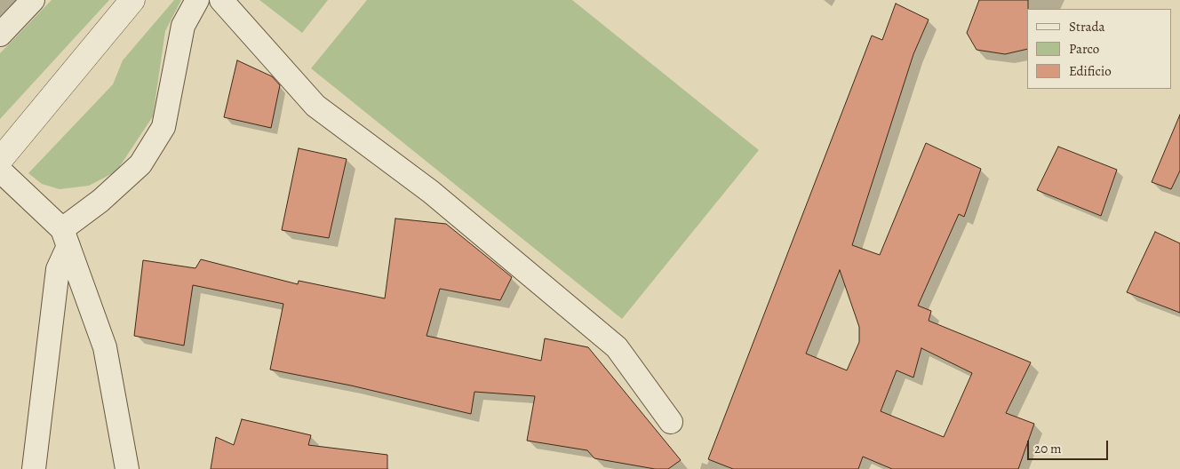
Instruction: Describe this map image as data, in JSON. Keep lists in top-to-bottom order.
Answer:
{
  "legend": ["Strada", "Parco", "Edificio"],
  "scale_bar": "20 m"
}
